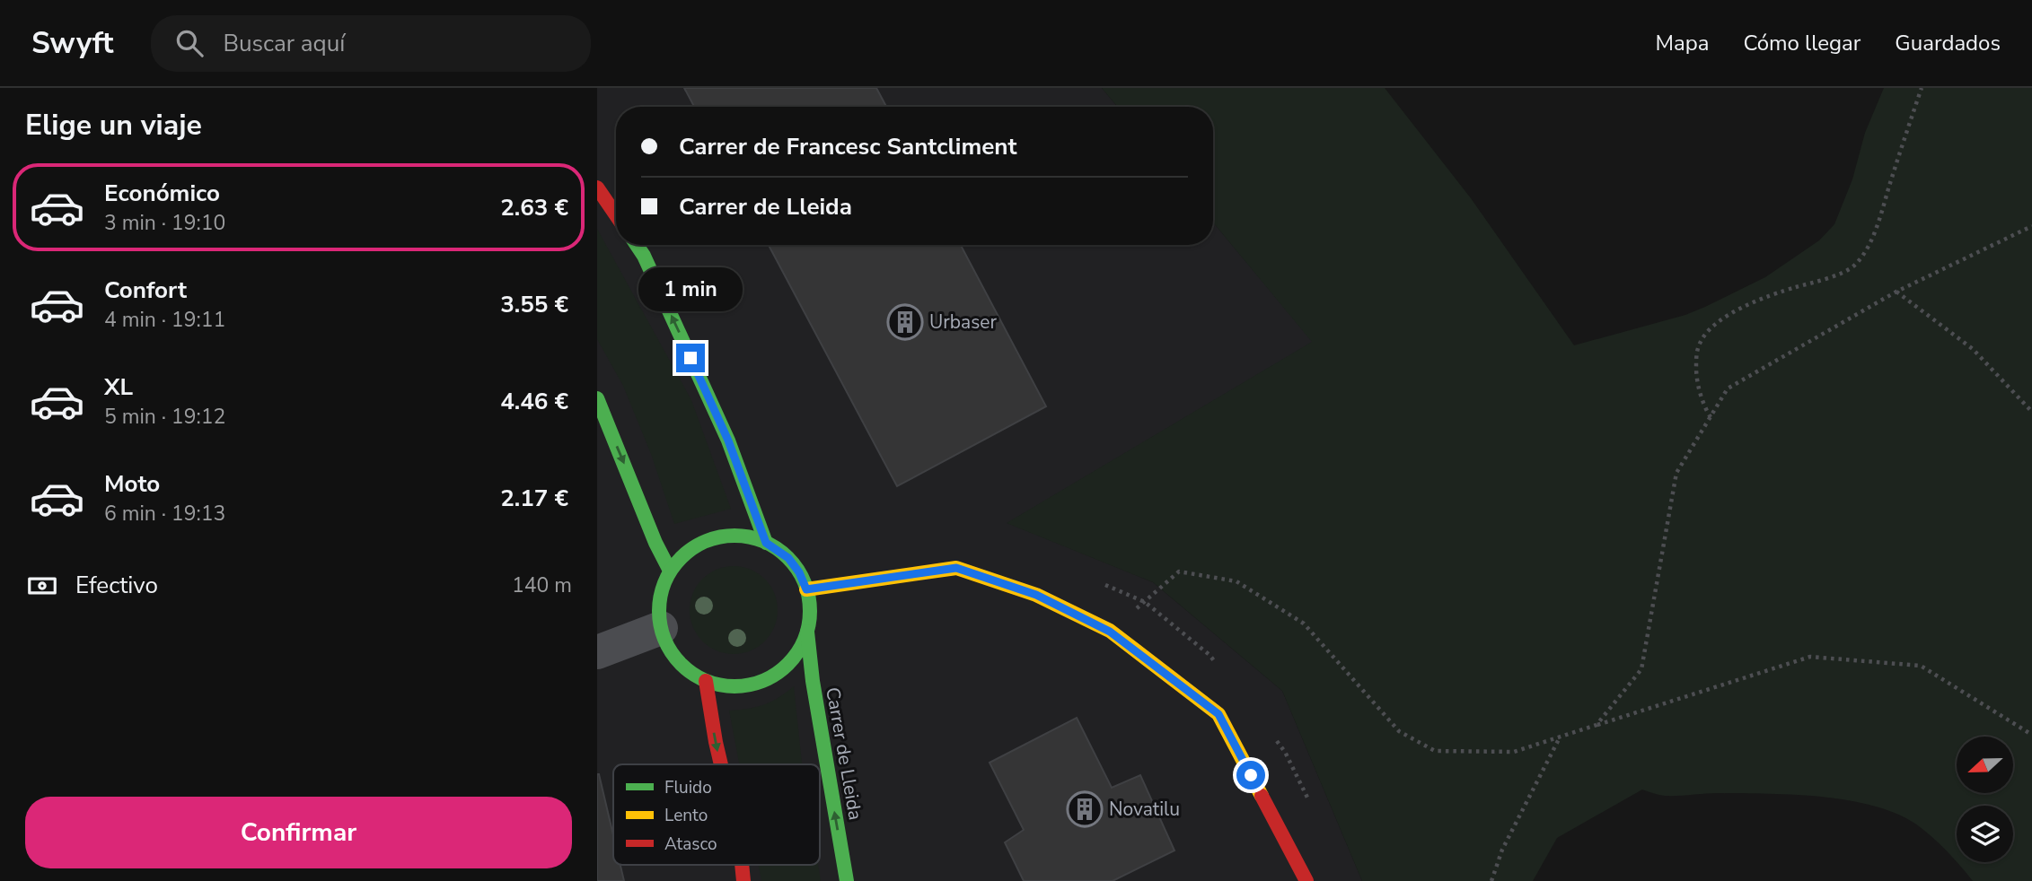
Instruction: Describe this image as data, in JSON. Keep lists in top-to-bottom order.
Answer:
{
  "streets": {
    "street": ["Carrer de Lleida"]
  },
  "places": {
    "building": ["Urbaser", "Novatilu"]
  },
  "legend": ["Fluido", "Lento", "Atasco"],
  "north": "left",
  "page": {
    "header": "Swyft",
    "search": "Buscar aquí",
    "nav": ["Mapa", "Cómo llegar", "Guardados"],
    "heading": "Elige un viaje",
    "banner": ["Carrer de Francesc Santcliment", "Carrer de Lleida"],
    "list": [
      {
        "name": "Económico",
        "note": "3 min · 19:10",
        "value": "2.63 €"
      },
      {
        "name": "Confort",
        "note": "4 min · 19:11",
        "value": "3.55 €"
      },
      {
        "name": "XL",
        "note": "5 min · 19:12",
        "value": "4.46 €"
      },
      {
        "name": "Moto",
        "note": "6 min · 19:13",
        "value": "2.17 €"
      }
    ],
    "bubble": "1 min",
    "pay": ["Efectivo", "140 m"],
    "buttons": "Confirmar"
  }
}
